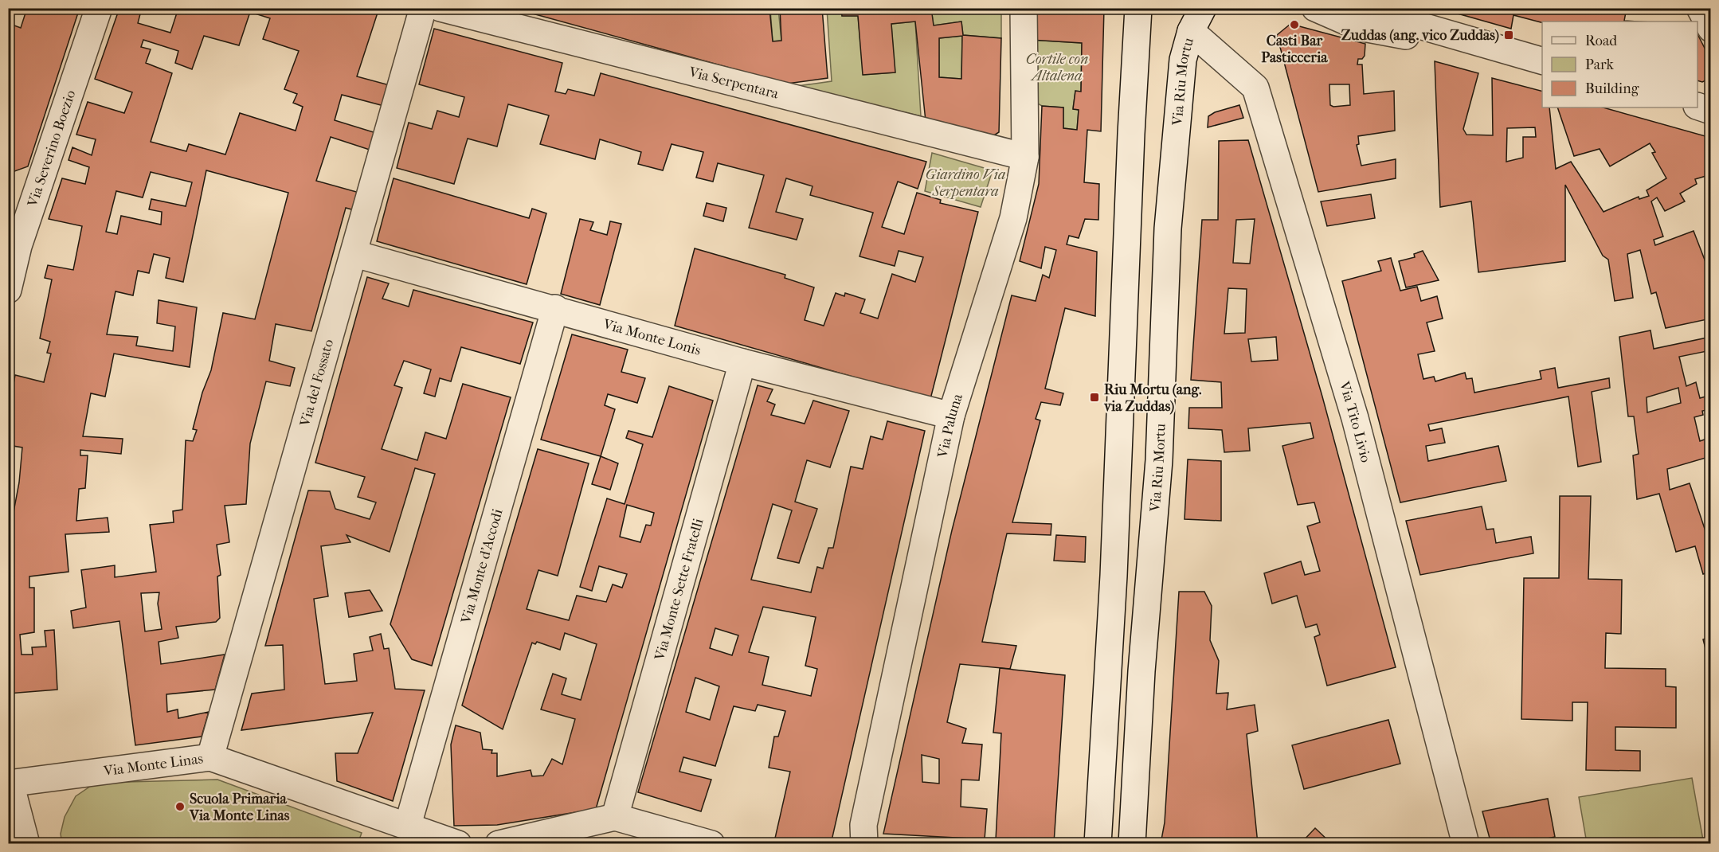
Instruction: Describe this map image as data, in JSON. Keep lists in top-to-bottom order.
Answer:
{
  "streets": {
    "street": [
      "Via Riu Mortu",
      "Via Serpentara",
      "Via Severino Boezio",
      "Via Monte Lonis",
      "Via del Fossato",
      "Via Tito Livio",
      "Via Paluna",
      "Via Monte d'Accodi",
      "Via Monte Sette Fratelli",
      "Via Monte Linas"
    ]
  },
  "crossings": [
    ["Via Riu Mortu", "Via Tito Livio"],
    ["Via Serpentara", "Via Paluna"],
    ["Via Monte Lonis", "Via del Fossato"],
    ["Via Monte Lonis", "Via Paluna"],
    ["Via Monte Lonis", "Via Monte d'Accodi"],
    ["Via Monte Lonis", "Via Monte Sette Fratelli"],
    ["Via del Fossato", "Via Monte Linas"],
    ["Via Monte d'Accodi", "Via Monte Linas"]
  ],
  "parks": ["Cortile con Altalena", "Giardino Via Serpentara"],
  "places": {
    "other": ["Casti Bar Pasticceria", "Scuola Primaria Via Monte Linas"],
    "transit": ["Zuddas (ang. vico Zuddas)", "Riu Mortu (ang. via Zuddas)"]
  },
  "legend": ["Road", "Park", "Building"]
}
